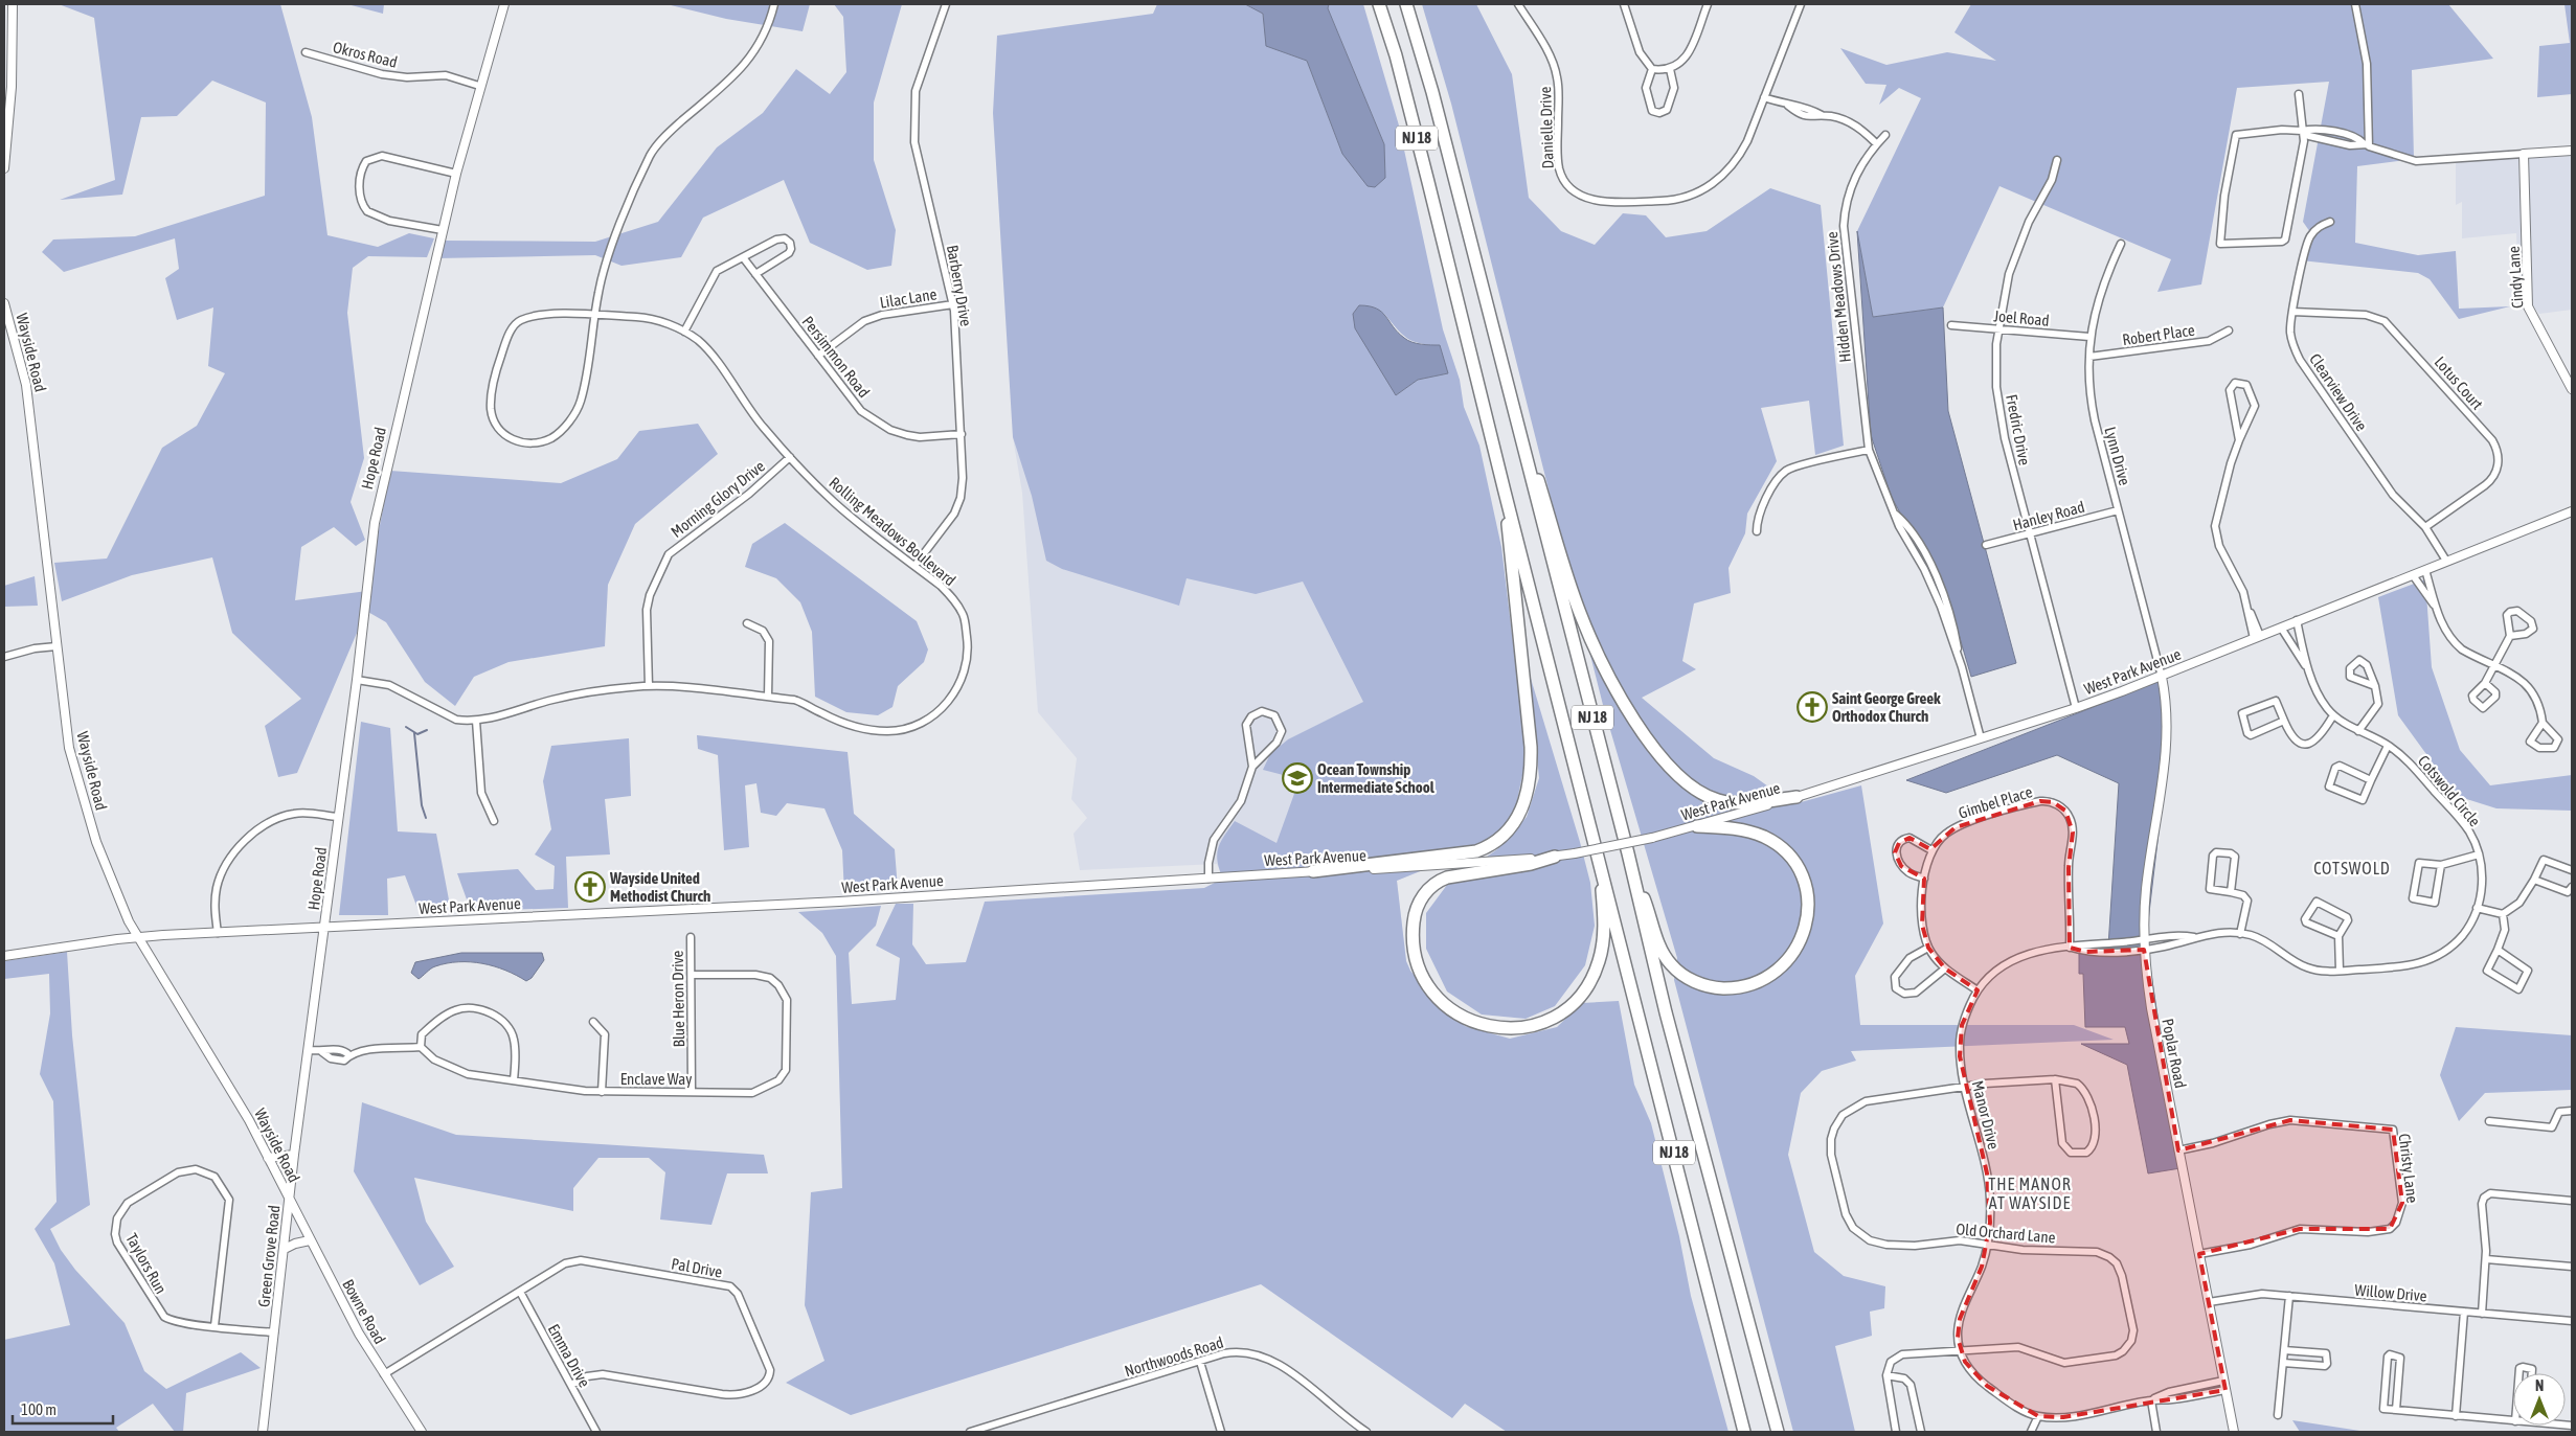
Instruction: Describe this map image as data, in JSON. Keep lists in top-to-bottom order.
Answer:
{
  "streets": {
    "highway": ["NJ 18"],
    "street": [
      "Okros Road",
      "Danielle Drive",
      "Cindy Lane",
      "Barberry Drive",
      "Hidden Meadows Drive",
      "Lilac Lane",
      "Joel Road",
      "Robert Place",
      "Wayside Road",
      "Persimmon Road",
      "Lotus Court",
      "Clearview Drive",
      "Fredric Drive",
      "Lynn Drive",
      "Hope Road",
      "Morning Glory Drive",
      "Hanley Road",
      "Rolling Meadows Boulevard",
      "West Park Avenue",
      "Cotswold Circle",
      "Gimbel Place",
      "Blue Heron Drive",
      "Poplar Road",
      "Enclave Way",
      "Manor Drive",
      "Christy Lane",
      "Old Orchard Lane",
      "Green Grove Road",
      "Taylors Run",
      "Pal Drive",
      "Willow Drive",
      "Bowne Road",
      "Emma Drive",
      "Northwoods Road"
    ]
  },
  "crossings": [
    ["Okros Road", "Hope Road"],
    ["Barberry Drive", "Lilac Lane"],
    ["Barberry Drive", "Persimmon Road"],
    ["Barberry Drive", "Rolling Meadows Boulevard"],
    ["Hidden Meadows Drive", "West Park Avenue"],
    ["Lilac Lane", "Persimmon Road"],
    ["Joel Road", "Fredric Drive"],
    ["Joel Road", "Lynn Drive"],
    ["Robert Place", "Lynn Drive"],
    ["Wayside Road", "West Park Avenue"],
    ["Wayside Road", "Green Grove Road"],
    ["Wayside Road", "Bowne Road"],
    ["Lotus Court", "Clearview Drive"],
    ["Clearview Drive", "West Park Avenue"],
    ["Fredric Drive", "Hanley Road"],
    ["Fredric Drive", "West Park Avenue"],
    ["Lynn Drive", "Hanley Road"],
    ["Lynn Drive", "West Park Avenue"],
    ["Lynn Drive", "Poplar Road"],
    ["Hope Road", "Rolling Meadows Boulevard"],
    ["Hope Road", "West Park Avenue"],
    ["Hope Road", "Green Grove Road"],
    ["Morning Glory Drive", "Rolling Meadows Boulevard"],
    ["West Park Avenue", "Cotswold Circle"],
    ["West Park Avenue", "Poplar Road"],
    ["West Park Avenue", "Green Grove Road"],
    ["Cotswold Circle", "Poplar Road"],
    ["Cotswold Circle", "Manor Drive"],
    ["Gimbel Place", "Manor Drive"],
    ["Blue Heron Drive", "Enclave Way"],
    ["Poplar Road", "Manor Drive"],
    ["Poplar Road", "Christy Lane"],
    ["Poplar Road", "Willow Drive"],
    ["Manor Drive", "Old Orchard Lane"],
    ["Green Grove Road", "Taylors Run"],
    ["Green Grove Road", "Bowne Road"],
    ["Pal Drive", "Bowne Road"],
    ["Pal Drive", "Emma Drive"]
  ],
  "districts": ["COTSWOLD", "THE MANOR AT WAYSIDE"],
  "places": {
    "church": ["Saint George Greek Orthodox Church", "Wayside United Methodist Church"],
    "school or university": ["Ocean Township Intermediate School"]
  },
  "scale_bar": "100 m",
  "north": "top"
}
